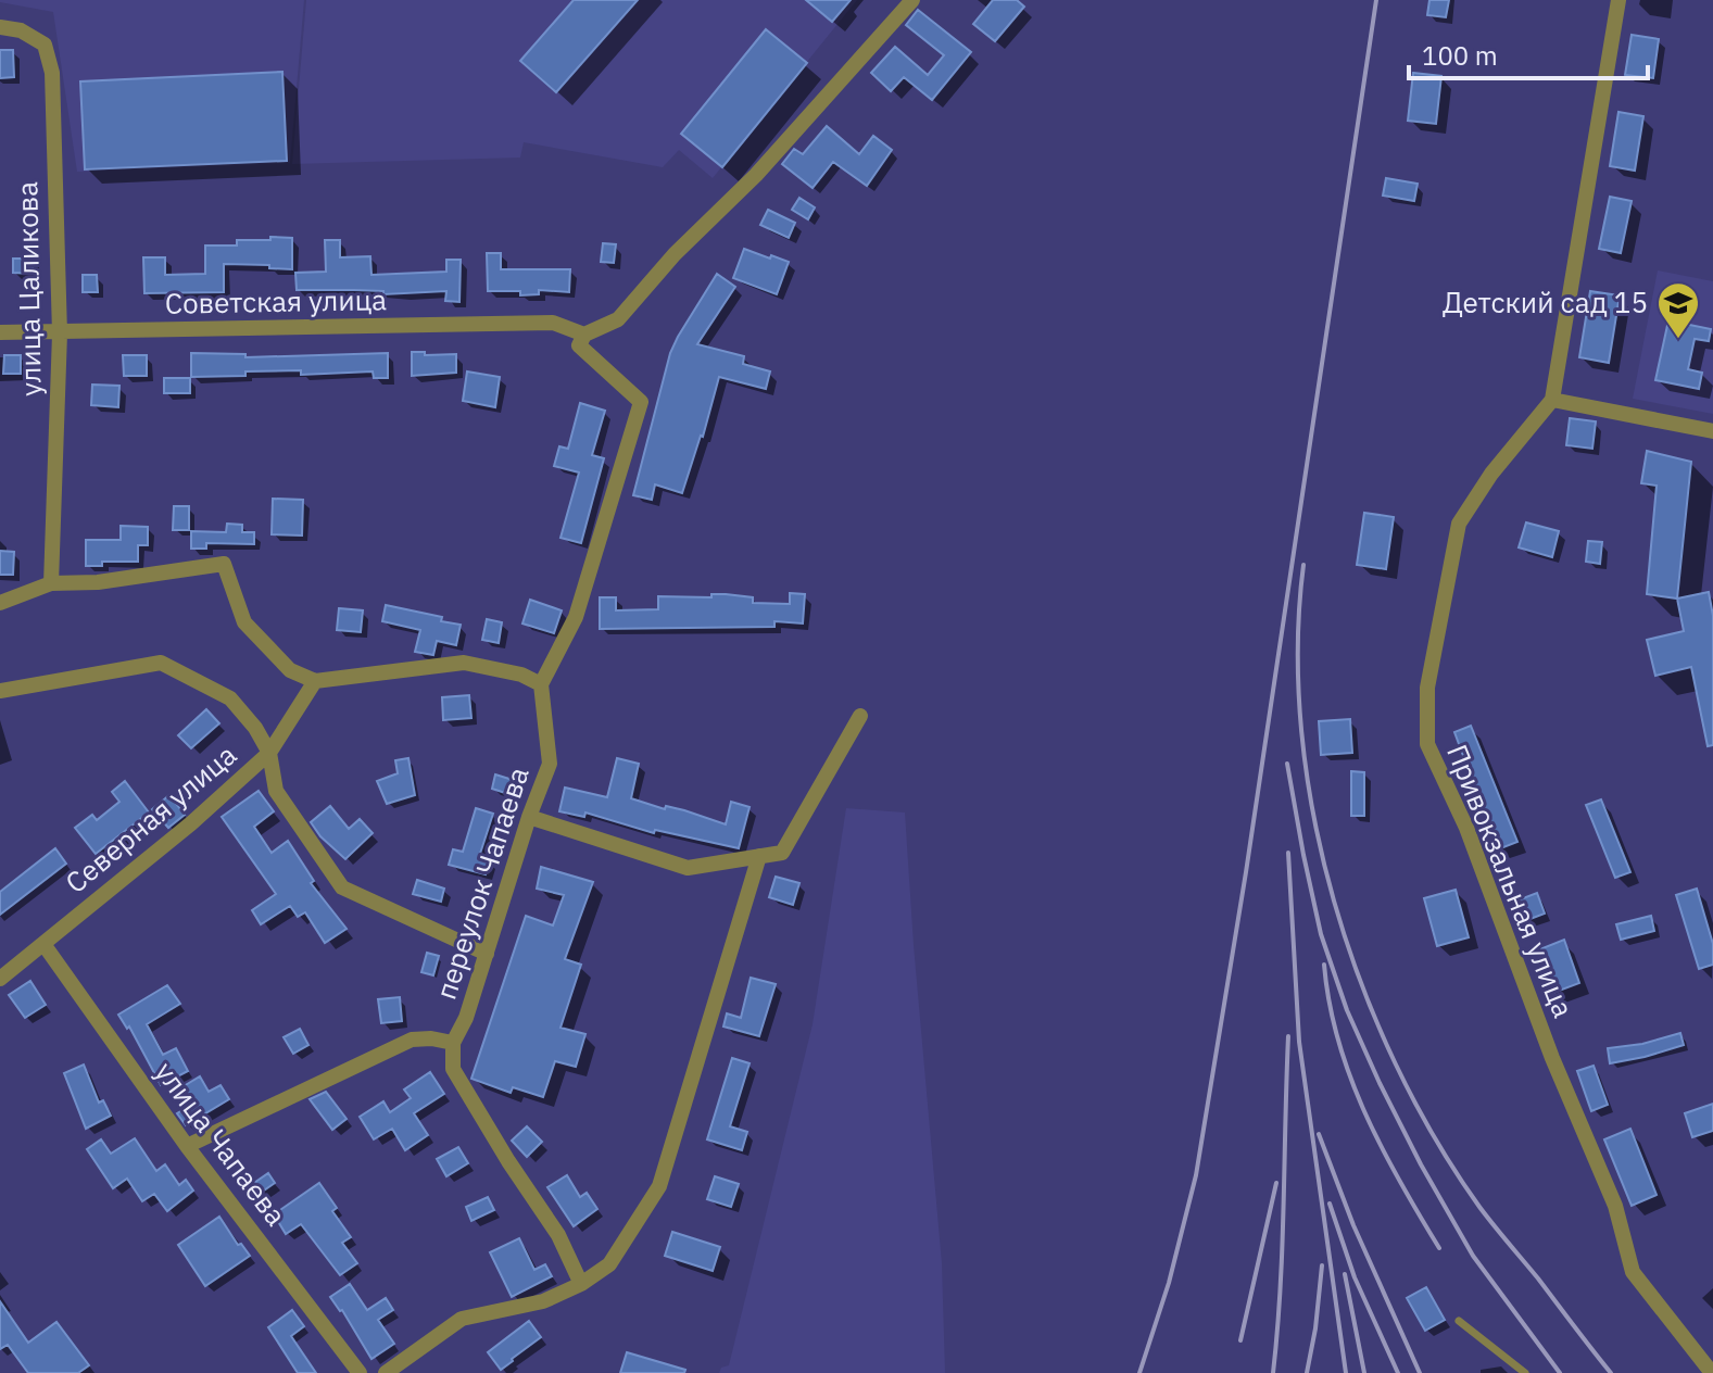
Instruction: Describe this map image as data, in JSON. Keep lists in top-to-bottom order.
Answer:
{
  "streets": {
    "street": [
      "улица Цаликова",
      "Советская улица",
      "Северная улица",
      "Привокзальная улица",
      "переулок Чапаева",
      "улица Чапаева"
    ]
  },
  "crossings": [
    ["улица Цаликова", "Советская улица"],
    ["Северная улица", "улица Чапаева"]
  ],
  "places": {
    "school or university": ["Детский сад 15"]
  },
  "scale_bar": "100 m"
}
